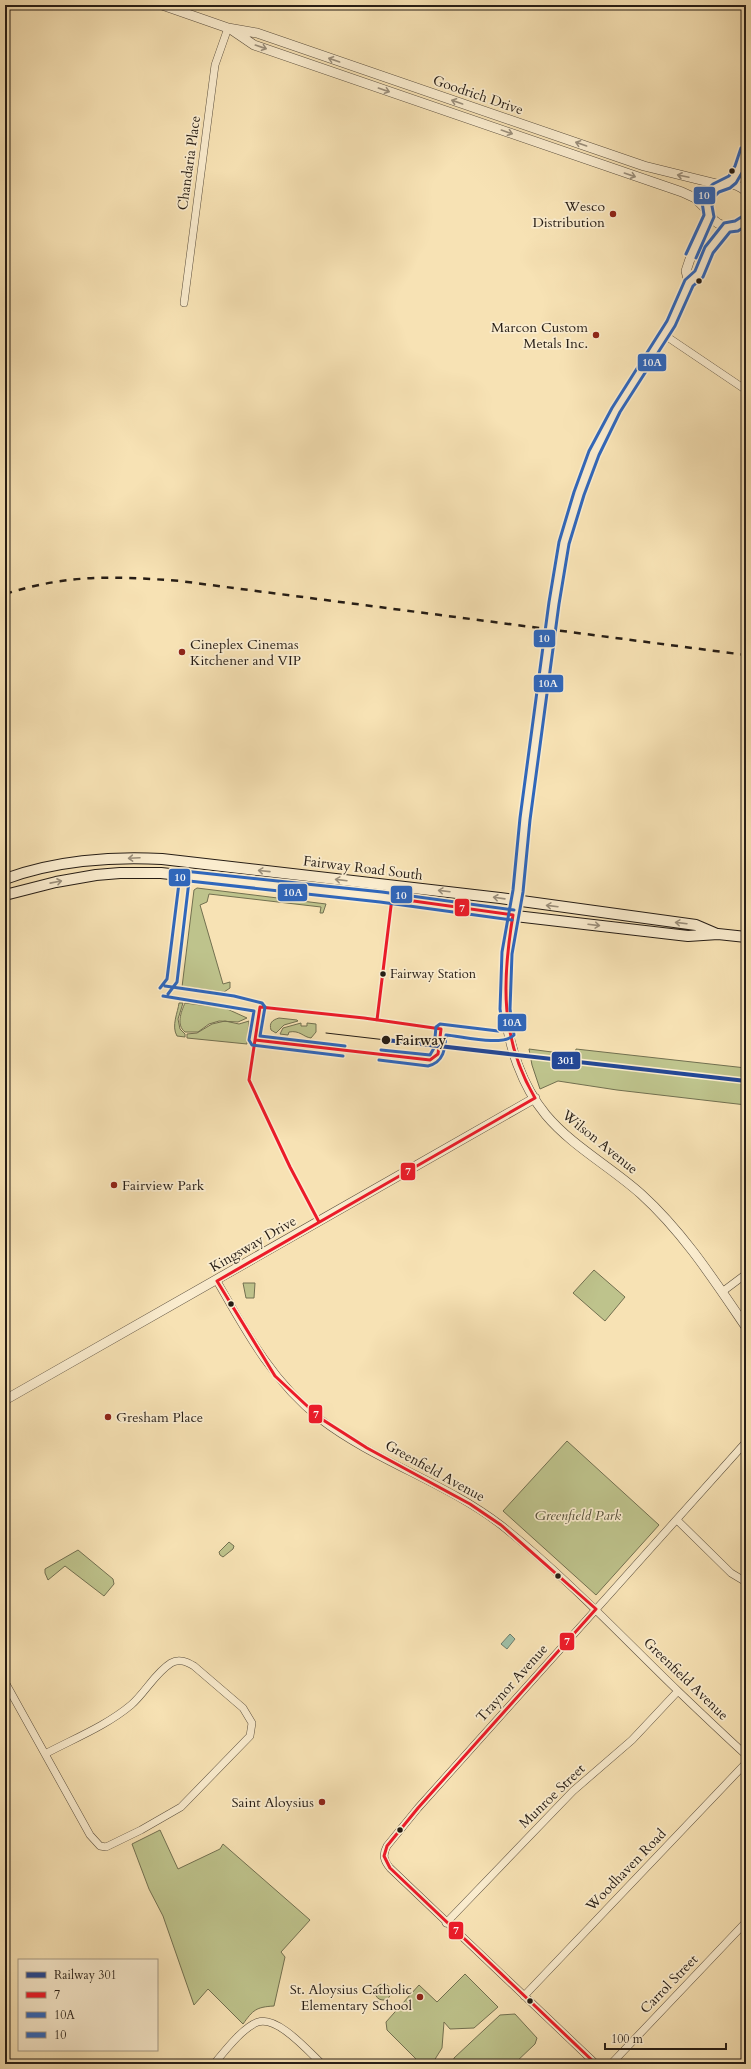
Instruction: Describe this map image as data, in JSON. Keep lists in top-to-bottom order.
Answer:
{
  "streets": {
    "main road": ["Fairway Road South"],
    "street": [
      "Goodrich Drive",
      "Chandaria Place",
      "Wilson Avenue",
      "Kingsway Drive",
      "Greenfield Avenue",
      "Traynor Avenue",
      "Munroe Street",
      "Woodhaven Road",
      "Carrol Street"
    ]
  },
  "crossings": [
    ["Goodrich Drive", "Chandaria Place"],
    ["Fairway Road South", "Wilson Avenue"],
    ["Wilson Avenue", "Kingsway Drive"],
    ["Kingsway Drive", "Greenfield Avenue"],
    ["Greenfield Avenue", "Traynor Avenue"],
    ["Greenfield Avenue", "Munroe Street"],
    ["Traynor Avenue", "Munroe Street"]
  ],
  "parks": ["Greenfield Park"],
  "places": [
    "Wesco Distribution",
    "Marcon Custom Metals Inc.",
    "Cineplex Cinemas Kitchener and VIP",
    "Fairway Station",
    "Fairway",
    "Fairview Park",
    "Gresham Place",
    "Saint Aloysius",
    "St. Aloysius Catholic Elementary School"
  ],
  "lines": [
    "transit line 10",
    "transit line 10A",
    "transit line 7",
    "rail line 301"
  ],
  "legend": [
    "Railway 301",
    "7",
    "10A",
    "10"
  ],
  "scale_bar": "100 m"
}
